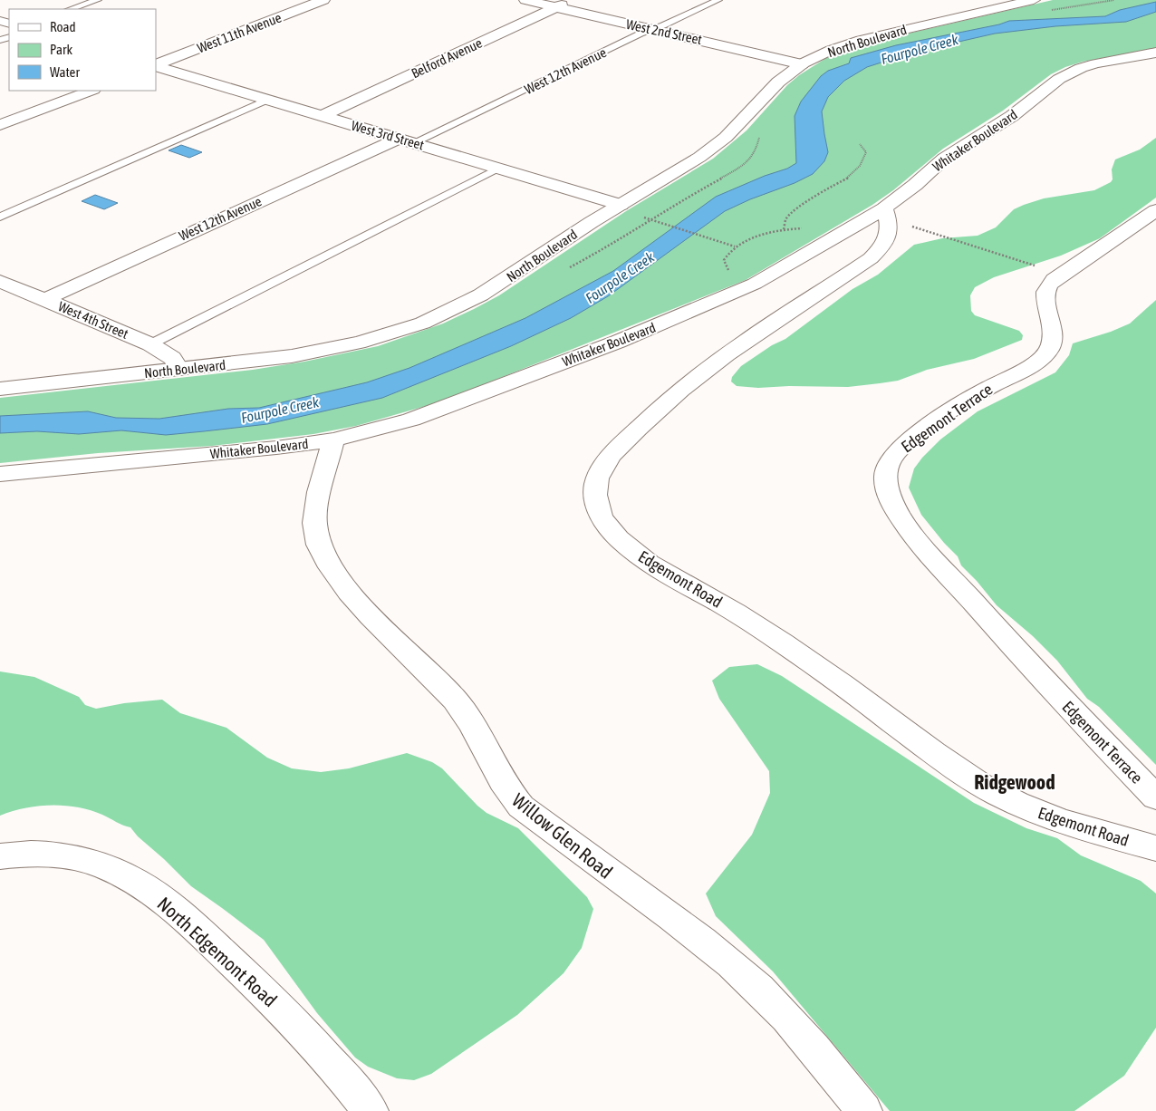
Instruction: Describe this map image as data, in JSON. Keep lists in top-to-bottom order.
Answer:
{
  "streets": {
    "street": [
      "West 2nd Street",
      "West 11th Avenue",
      "North Boulevard",
      "Belford Avenue",
      "West 12th Avenue",
      "West 3rd Street",
      "Whitaker Boulevard",
      "West 4th Street",
      "Edgemont Terrace",
      "Edgemont Road",
      "Willow Glen Road",
      "North Edgemont Road"
    ]
  },
  "crossings": [
    ["West 2nd Street", "North Boulevard"],
    ["West 2nd Street", "Belford Avenue"],
    ["West 2nd Street", "West 12th Avenue"],
    ["North Boulevard", "West 3rd Street"],
    ["North Boulevard", "West 4th Street"],
    ["Belford Avenue", "West 3rd Street"],
    ["West 12th Avenue", "West 3rd Street"],
    ["West 12th Avenue", "West 4th Street"],
    ["Whitaker Boulevard", "Edgemont Road"],
    ["Whitaker Boulevard", "Willow Glen Road"]
  ],
  "districts": ["Ridgewood"],
  "water": ["Fourpole Creek"],
  "legend": ["Road", "Park", "Water"]
}
